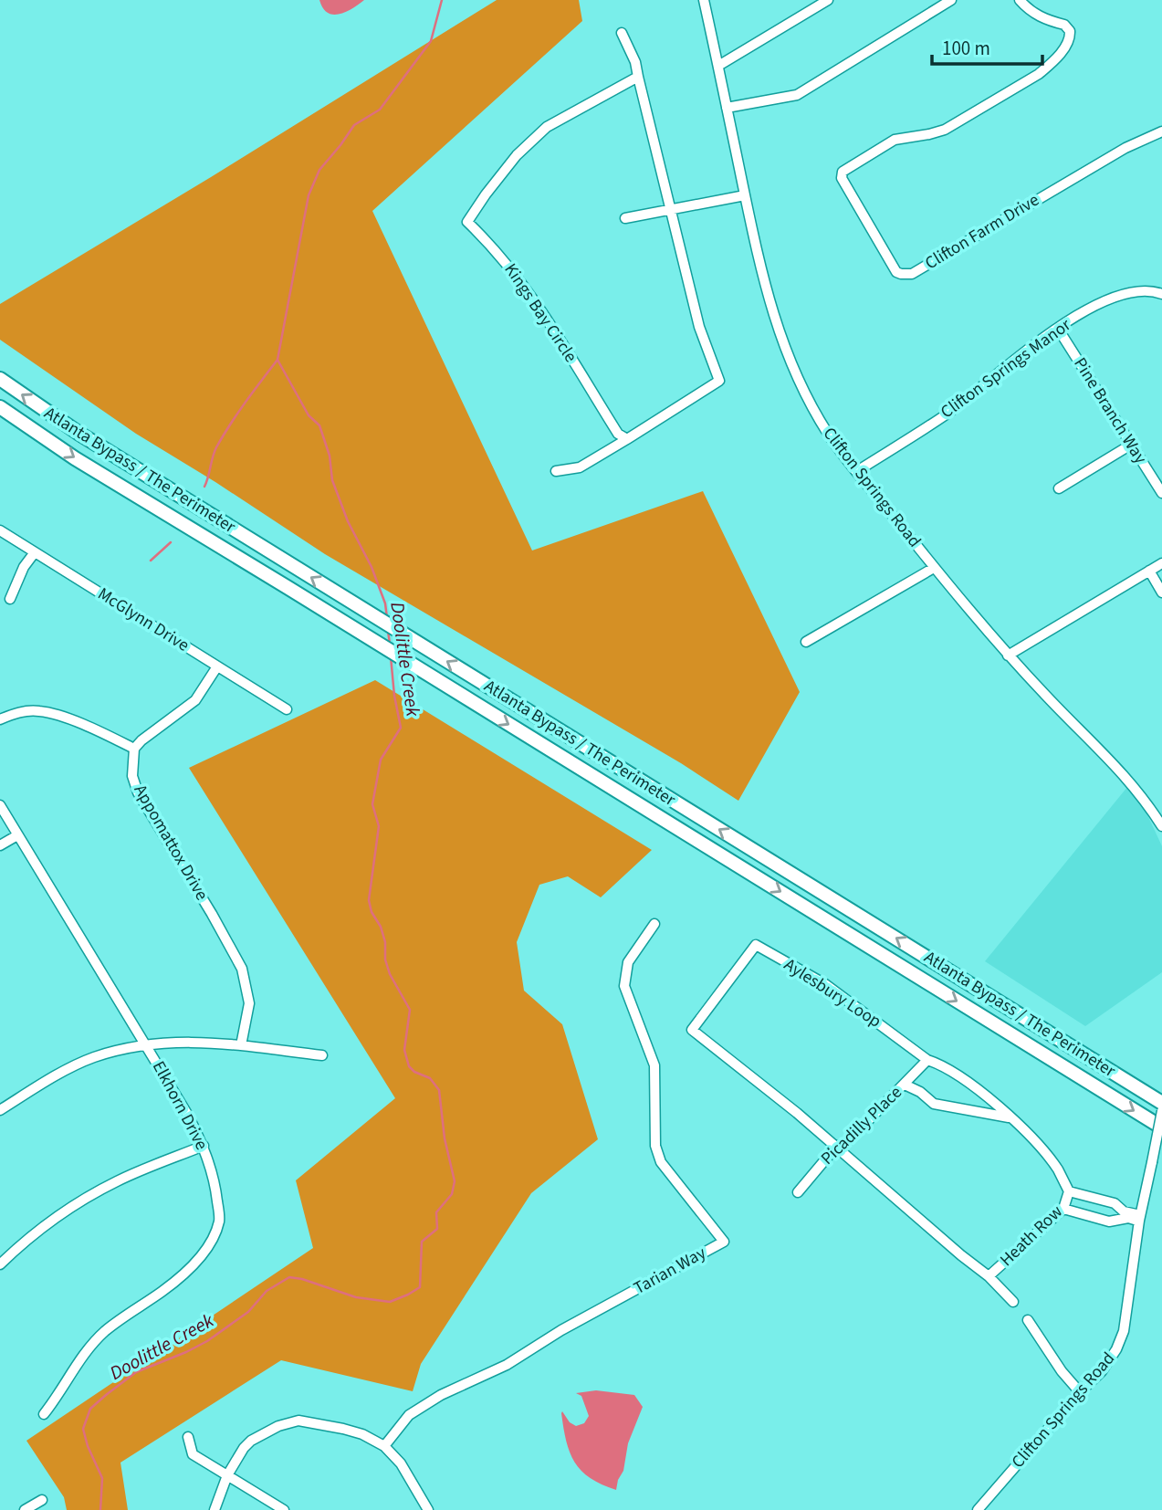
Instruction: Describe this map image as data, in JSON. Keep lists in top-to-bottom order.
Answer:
{
  "streets": {
    "highway": ["Atlanta Bypass / The Perimeter"],
    "street": [
      "Clifton Farm Drive",
      "Kings Bay Circle",
      "Clifton Springs Manor",
      "Pine Branch Way",
      "Clifton Springs Road",
      "McGlynn Drive",
      "Appomattox Drive",
      "Aylesbury Loop",
      "Elkhorn Drive",
      "Picadilly Place",
      "Heath Row",
      "Tarian Way"
    ]
  },
  "crossings": [
    ["Clifton Springs Manor", "Pine Branch Way"],
    ["Clifton Springs Manor", "Clifton Springs Road"],
    ["Aylesbury Loop", "Picadilly Place"],
    ["Aylesbury Loop", "Heath Row"]
  ],
  "water": ["Doolittle Creek"],
  "scale_bar": "100 m"
}
